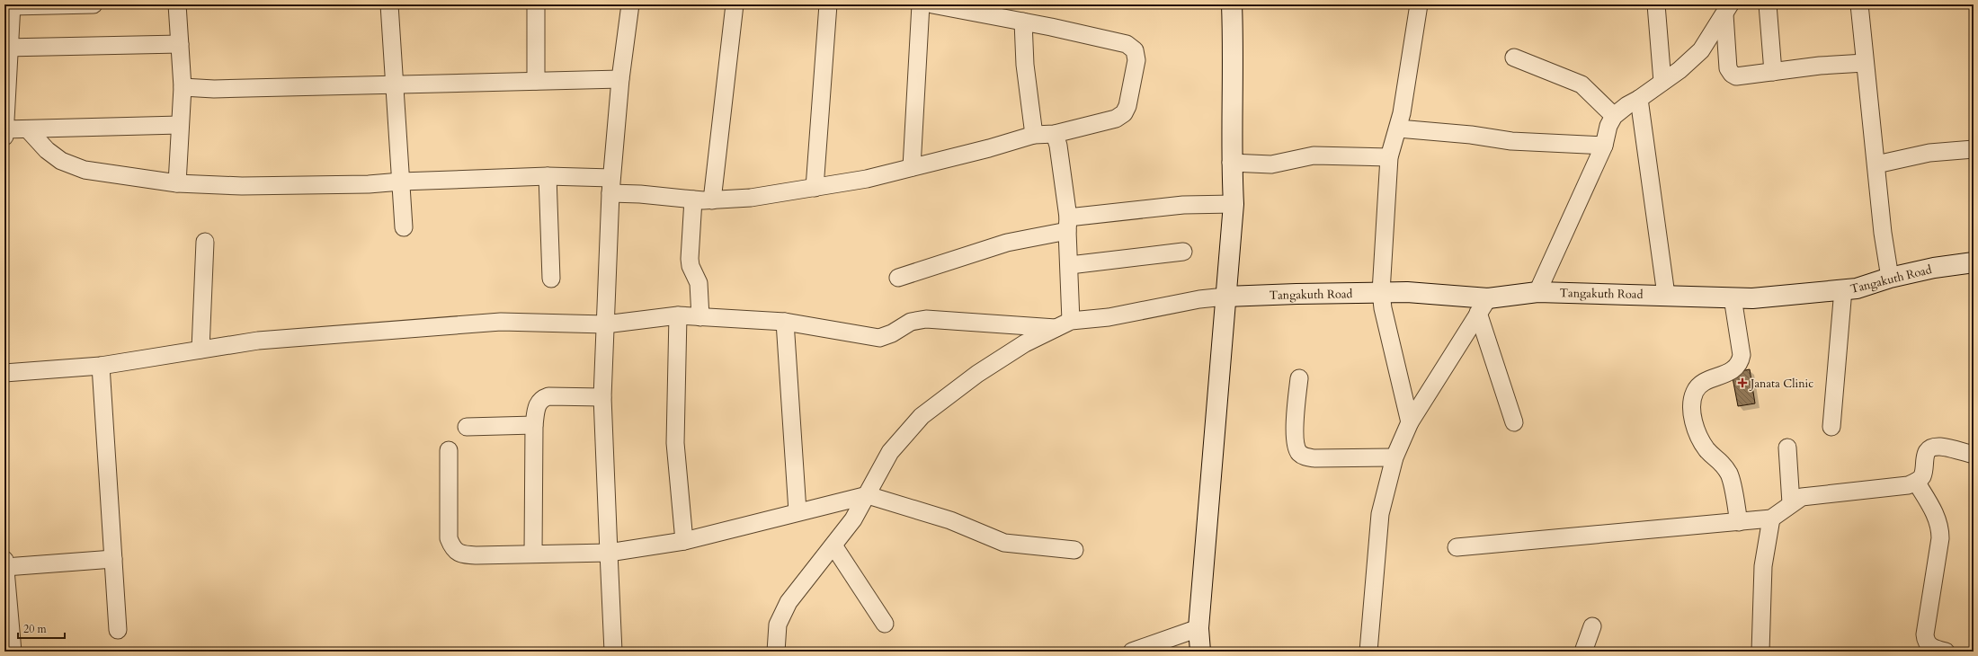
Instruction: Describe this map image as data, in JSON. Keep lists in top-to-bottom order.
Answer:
{
  "streets": {
    "street": ["Tangakuth Road"]
  },
  "places": {
    "health": ["Janata Clinic"]
  },
  "scale_bar": "20 m"
}
